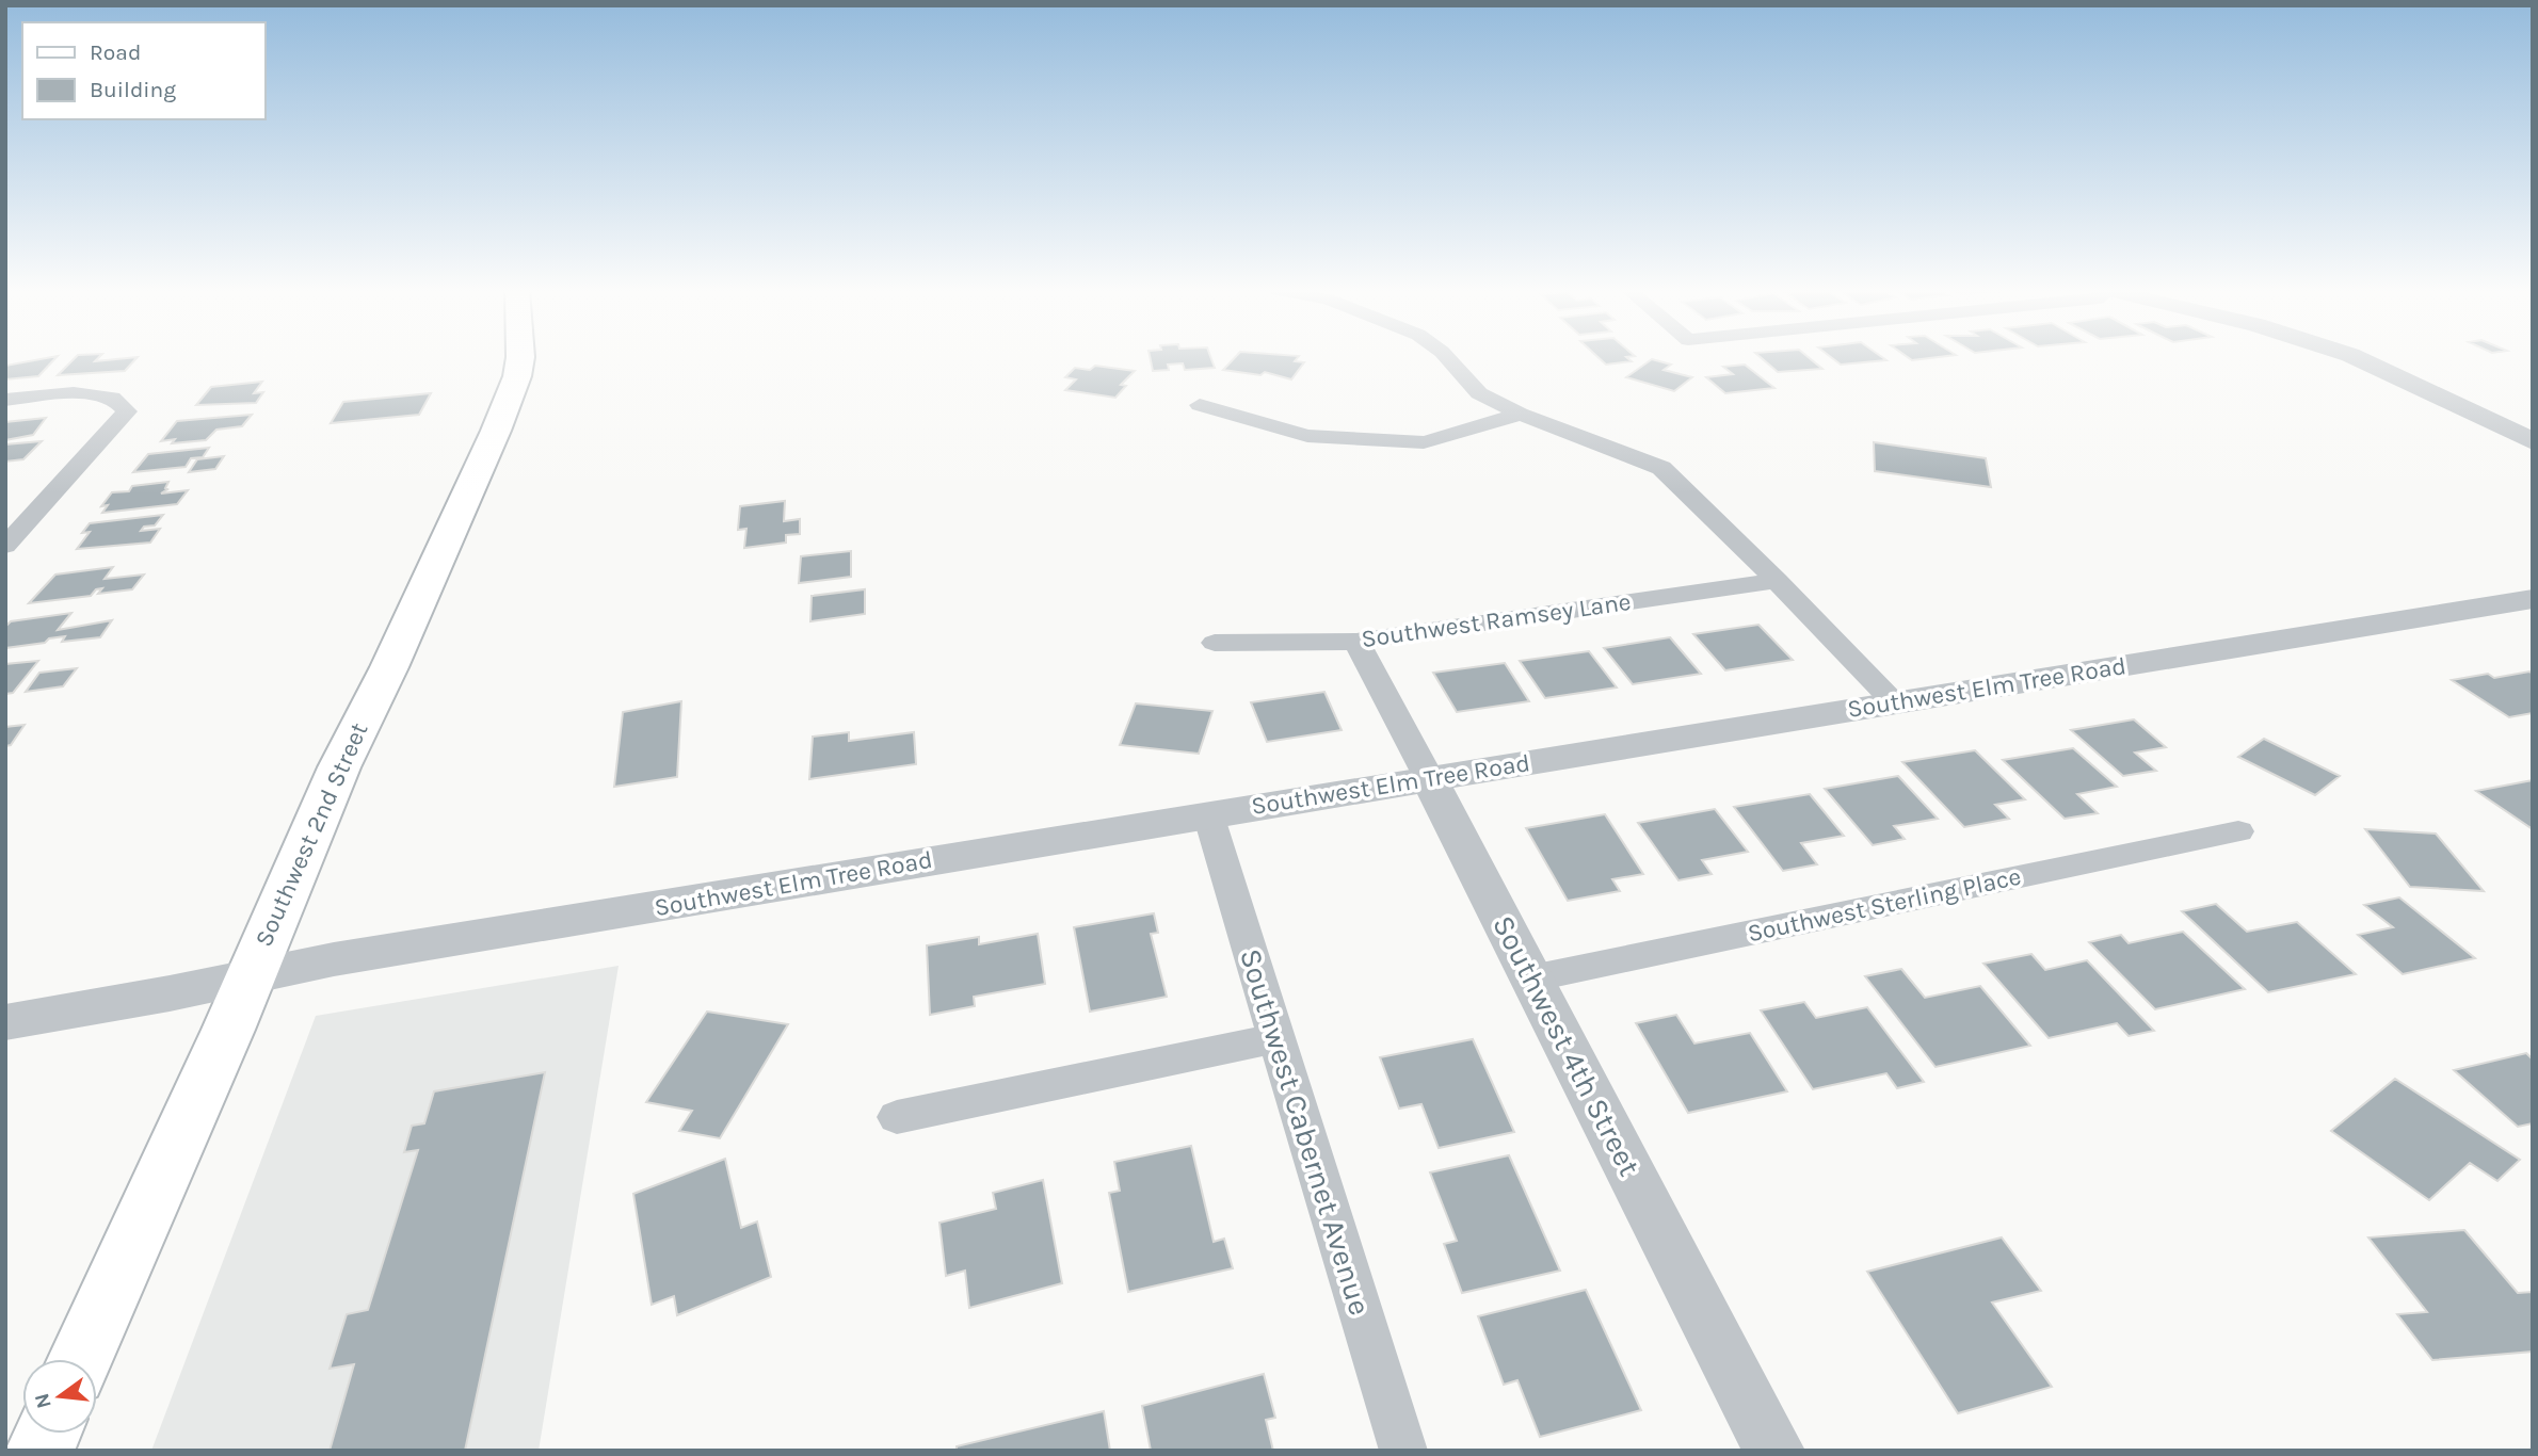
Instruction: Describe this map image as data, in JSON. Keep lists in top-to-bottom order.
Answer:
{
  "streets": {
    "main road": ["Southwest 2nd Street"],
    "street": [
      "Southwest Ramsey Lane",
      "Southwest Elm Tree Road",
      "Southwest Sterling Place",
      "Southwest 4th Street",
      "Southwest Cabernet Avenue"
    ]
  },
  "crossings": [
    ["Southwest Ramsey Lane", "Southwest 4th Street"],
    ["Southwest Elm Tree Road", "Southwest 2nd Street"],
    ["Southwest Elm Tree Road", "Southwest 4th Street"],
    ["Southwest Elm Tree Road", "Southwest Cabernet Avenue"],
    ["Southwest Sterling Place", "Southwest 4th Street"]
  ],
  "legend": ["Road", "Building"],
  "north": "left"
}
